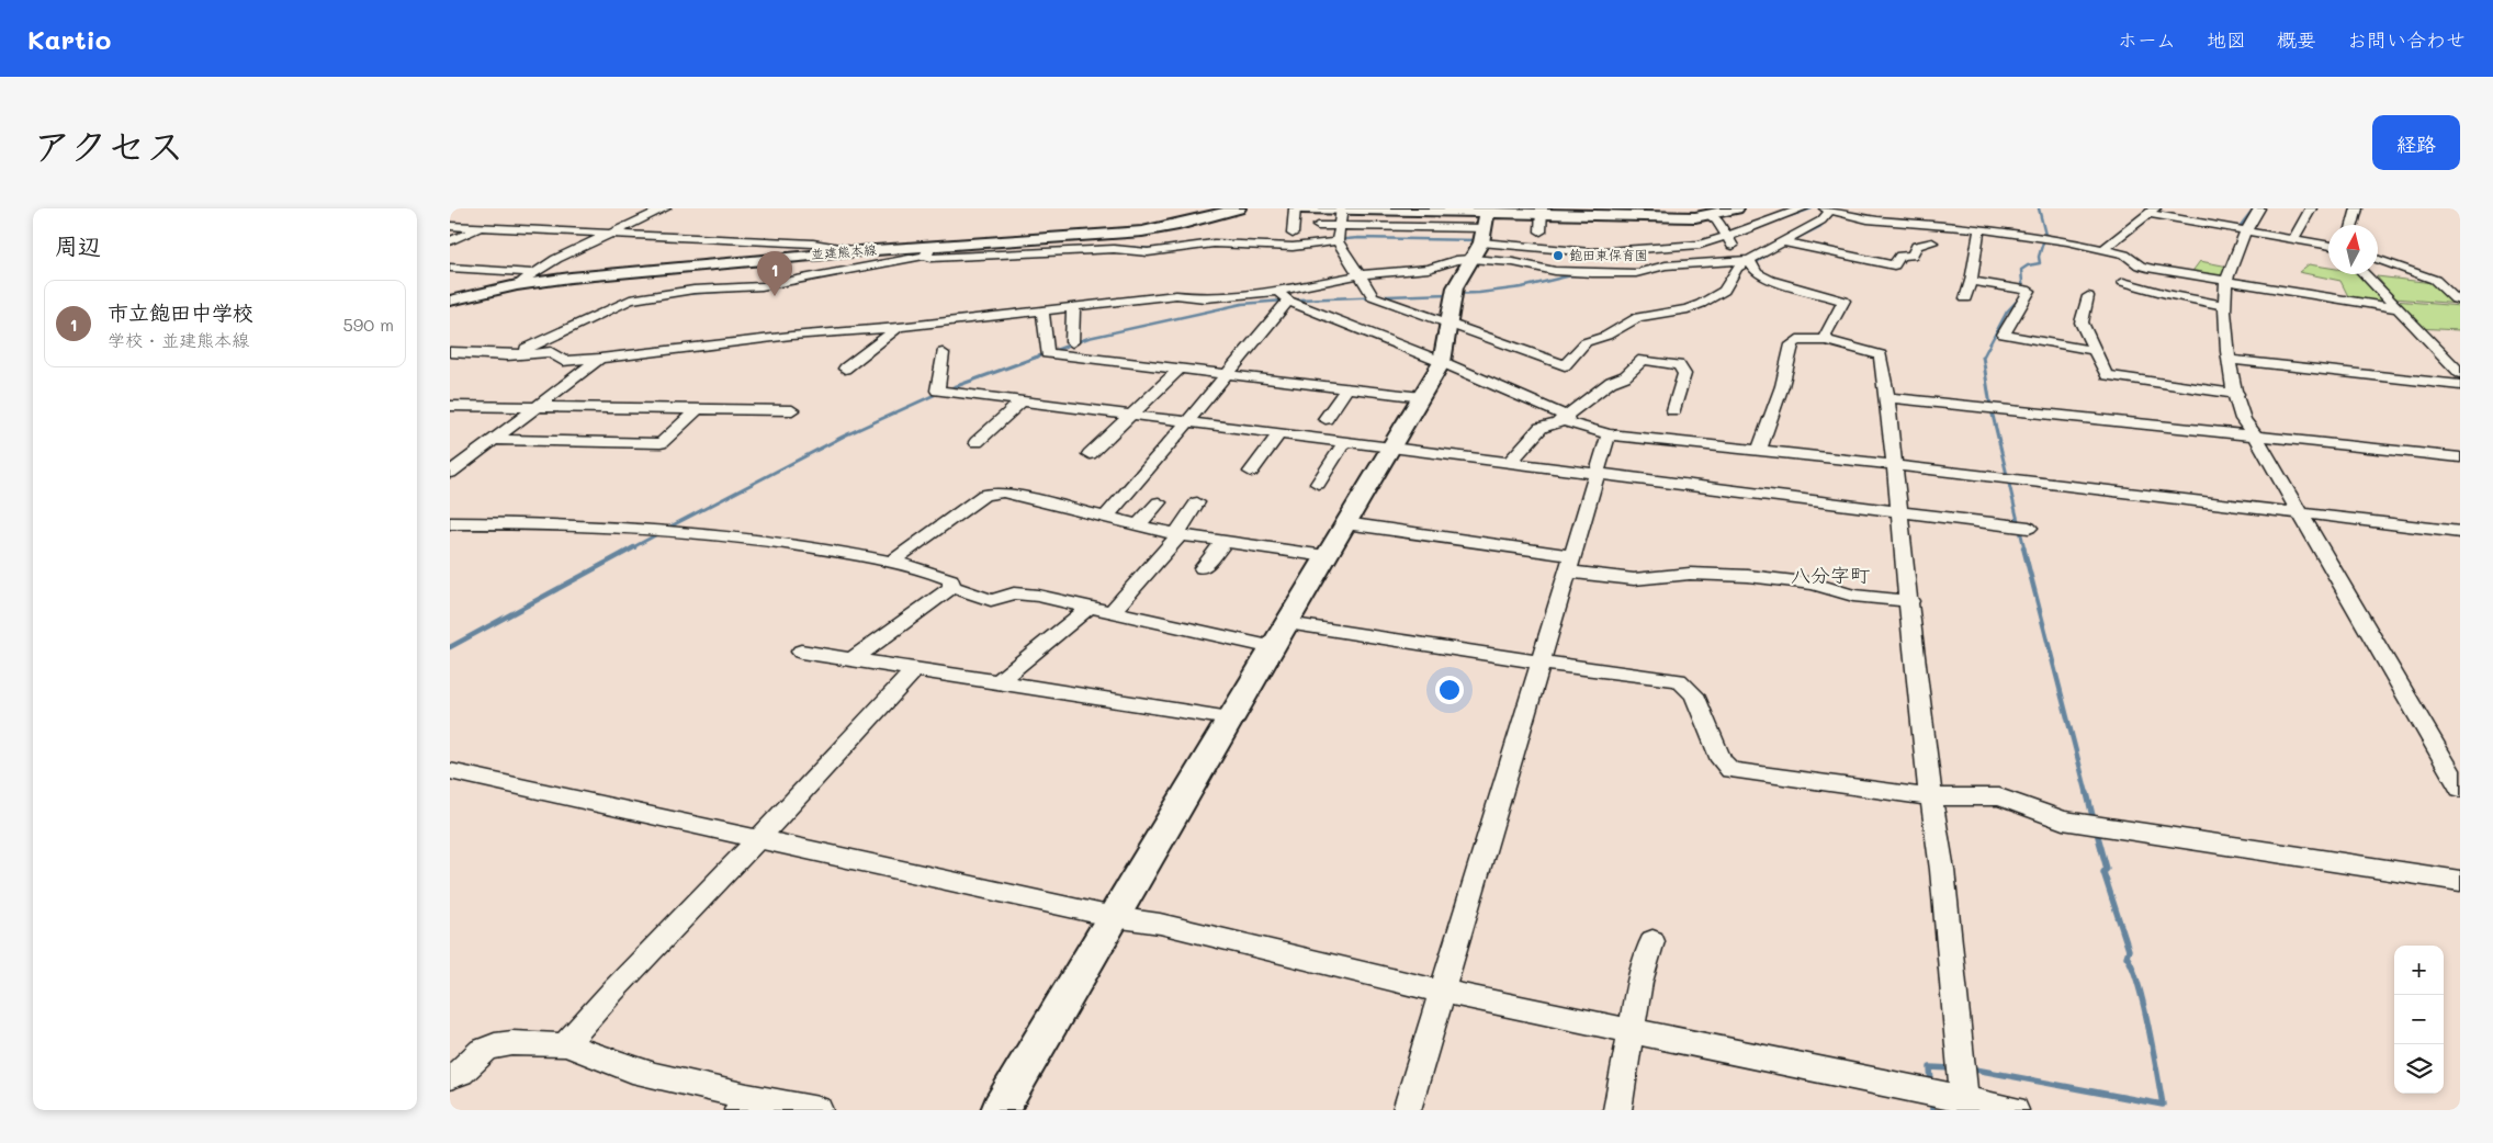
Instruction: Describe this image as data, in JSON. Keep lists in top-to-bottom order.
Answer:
{
  "streets": {
    "main road": ["並建熊本線"]
  },
  "districts": ["八分字町"],
  "places": ["飽田東保育園"],
  "north": "top",
  "page": {
    "header": "Kartio",
    "nav": [
      "ホーム",
      "地図",
      "概要",
      "お問い合わせ"
    ],
    "title": "アクセス",
    "buttons": "経路",
    "heading": "周辺",
    "pins": "1",
    "list": [
      {
        "mark": "1",
        "name": "市立飽田中学校",
        "note": "学校 · 並建熊本線",
        "value": "590 m"
      }
    ],
    "map_buttons": ["+", "−"]
  }
}
